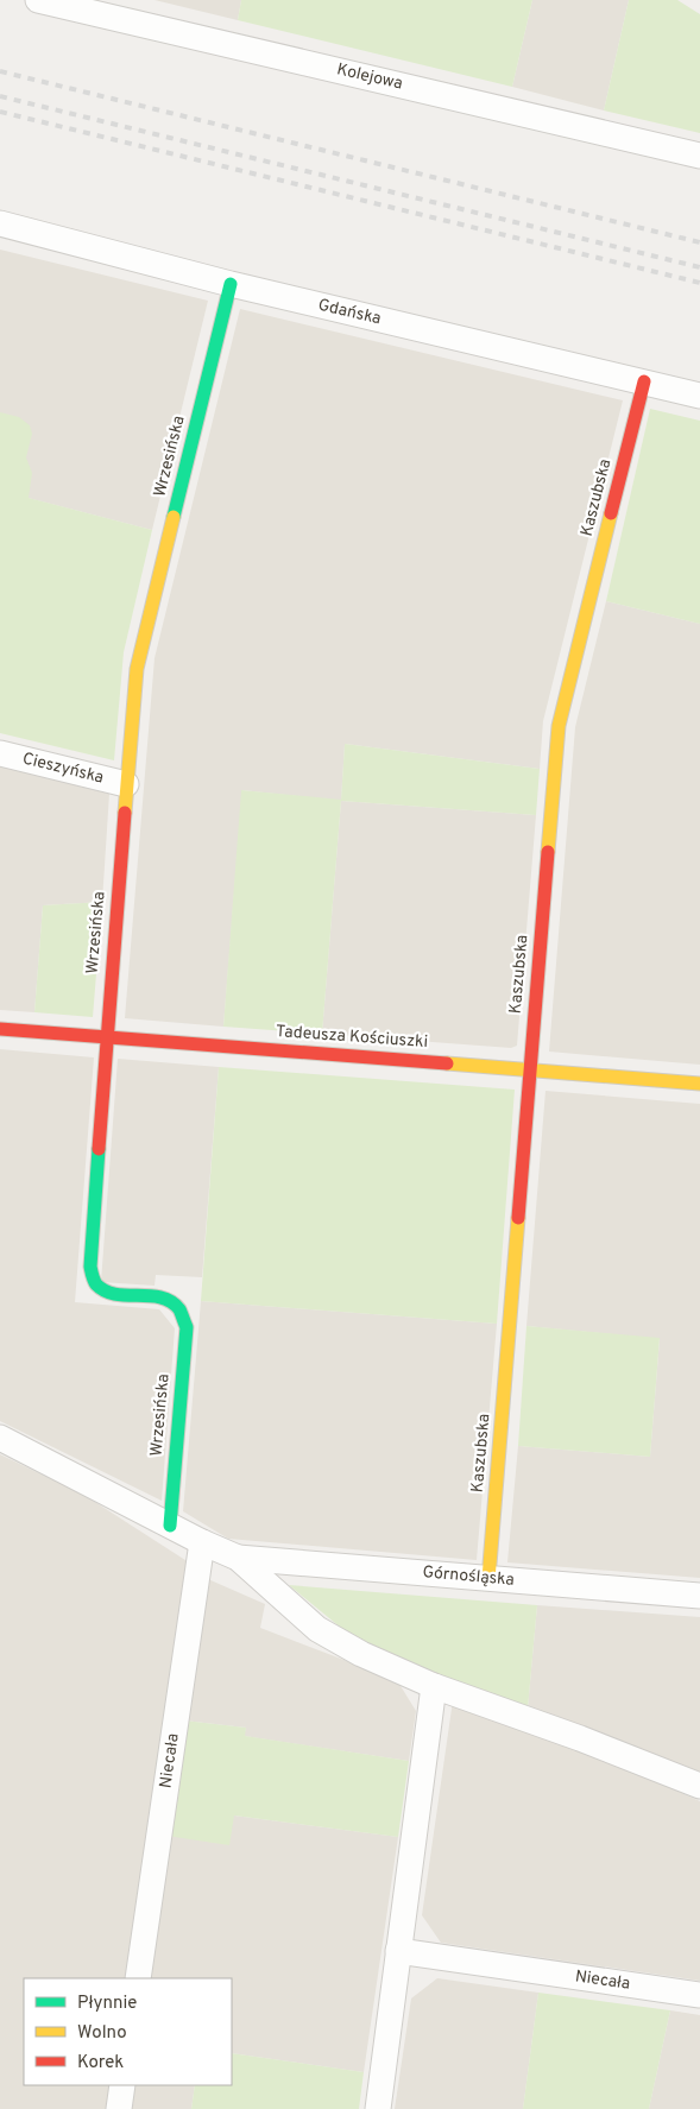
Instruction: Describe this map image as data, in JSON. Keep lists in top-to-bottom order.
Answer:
{
  "streets": {
    "street": [
      "Kolejowa",
      "Gdańska",
      "Wrzesińska",
      "Kaszubska",
      "Cieszyńska",
      "Tadeusza Kościuszki",
      "Górnośląska",
      "Niecała"
    ]
  },
  "crossings": [
    ["Gdańska", "Wrzesińska"],
    ["Gdańska", "Kaszubska"],
    ["Wrzesińska", "Cieszyńska"],
    ["Wrzesińska", "Tadeusza Kościuszki"],
    ["Kaszubska", "Tadeusza Kościuszki"],
    ["Kaszubska", "Górnośląska"]
  ],
  "legend": ["Płynnie", "Wolno", "Korek"]
}
